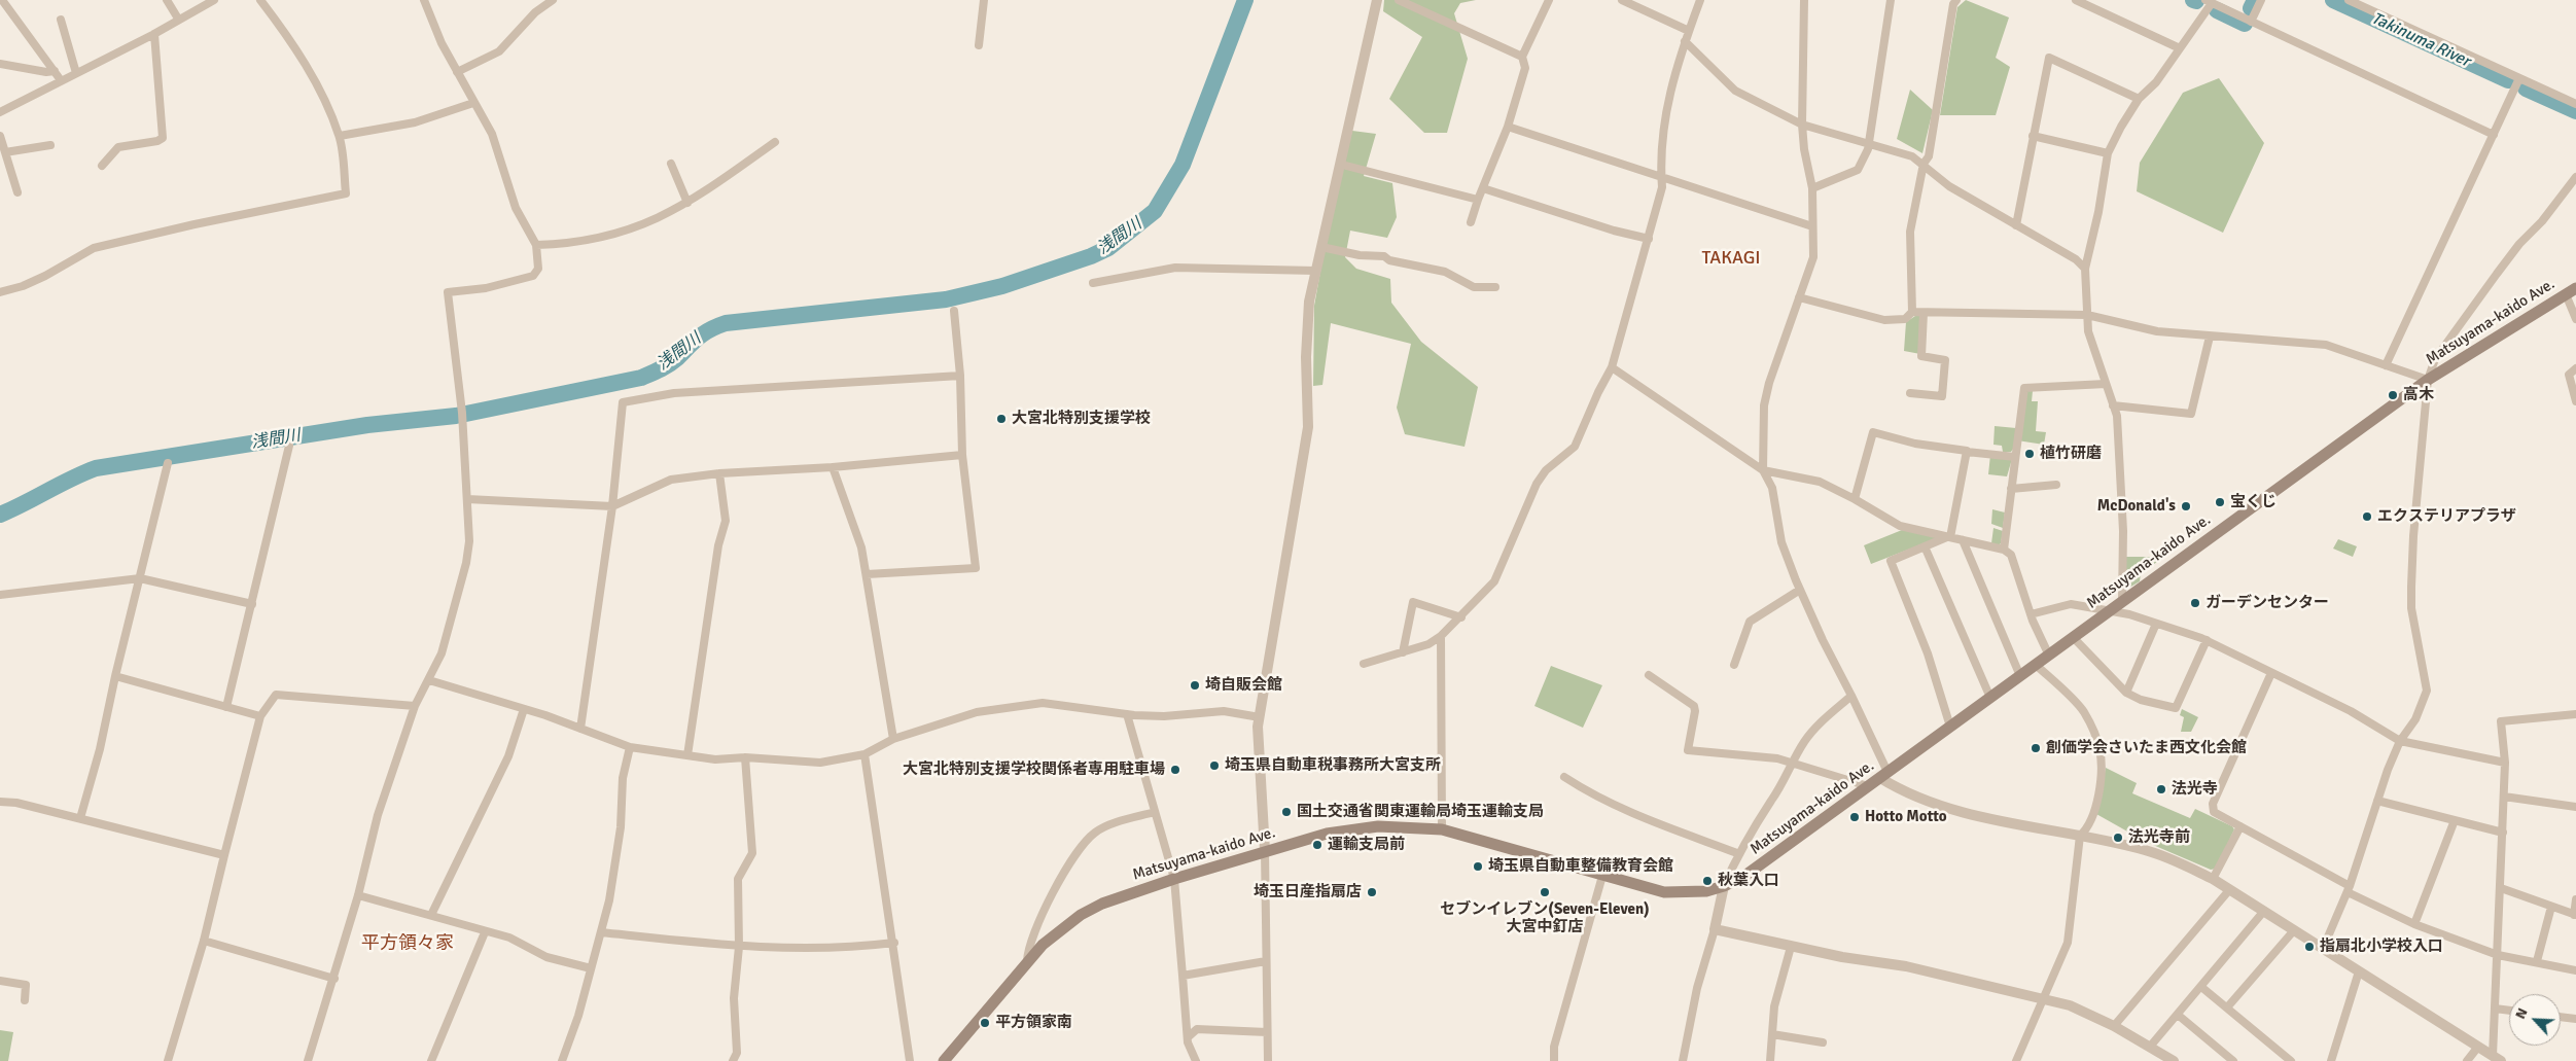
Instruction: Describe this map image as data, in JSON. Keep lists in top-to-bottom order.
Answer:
{
  "streets": {
    "main road": ["Matsuyama-kaido Ave."]
  },
  "districts": ["TAKAGI", "平方領々家"],
  "water": ["Takinuma River", "浅間川"],
  "places": [
    "高木",
    "大宮北特別支援学校",
    "植竹研磨",
    "宝くじ",
    "McDonald's",
    "エクステリアプラザ",
    "ガーデンセンター",
    "埼自販会館",
    "創価学会さいたま西文化会館",
    "埼玉県自動車税事務所大宮支所",
    "大宮北特別支援学校関係者専用駐車場",
    "法光寺",
    "国土交通省関東運輸局埼玉運輸支局",
    "Hotto Motto",
    "法光寺前",
    "運輸支局前",
    "埼玉県自動車整備教育会館",
    "秋葉入口",
    "埼玉日産指扇店",
    "セブンイレブン(Seven-Eleven) 大宮中釘店",
    "指扇北小学校入口",
    "平方領家南"
  ],
  "north": "top left"
}
